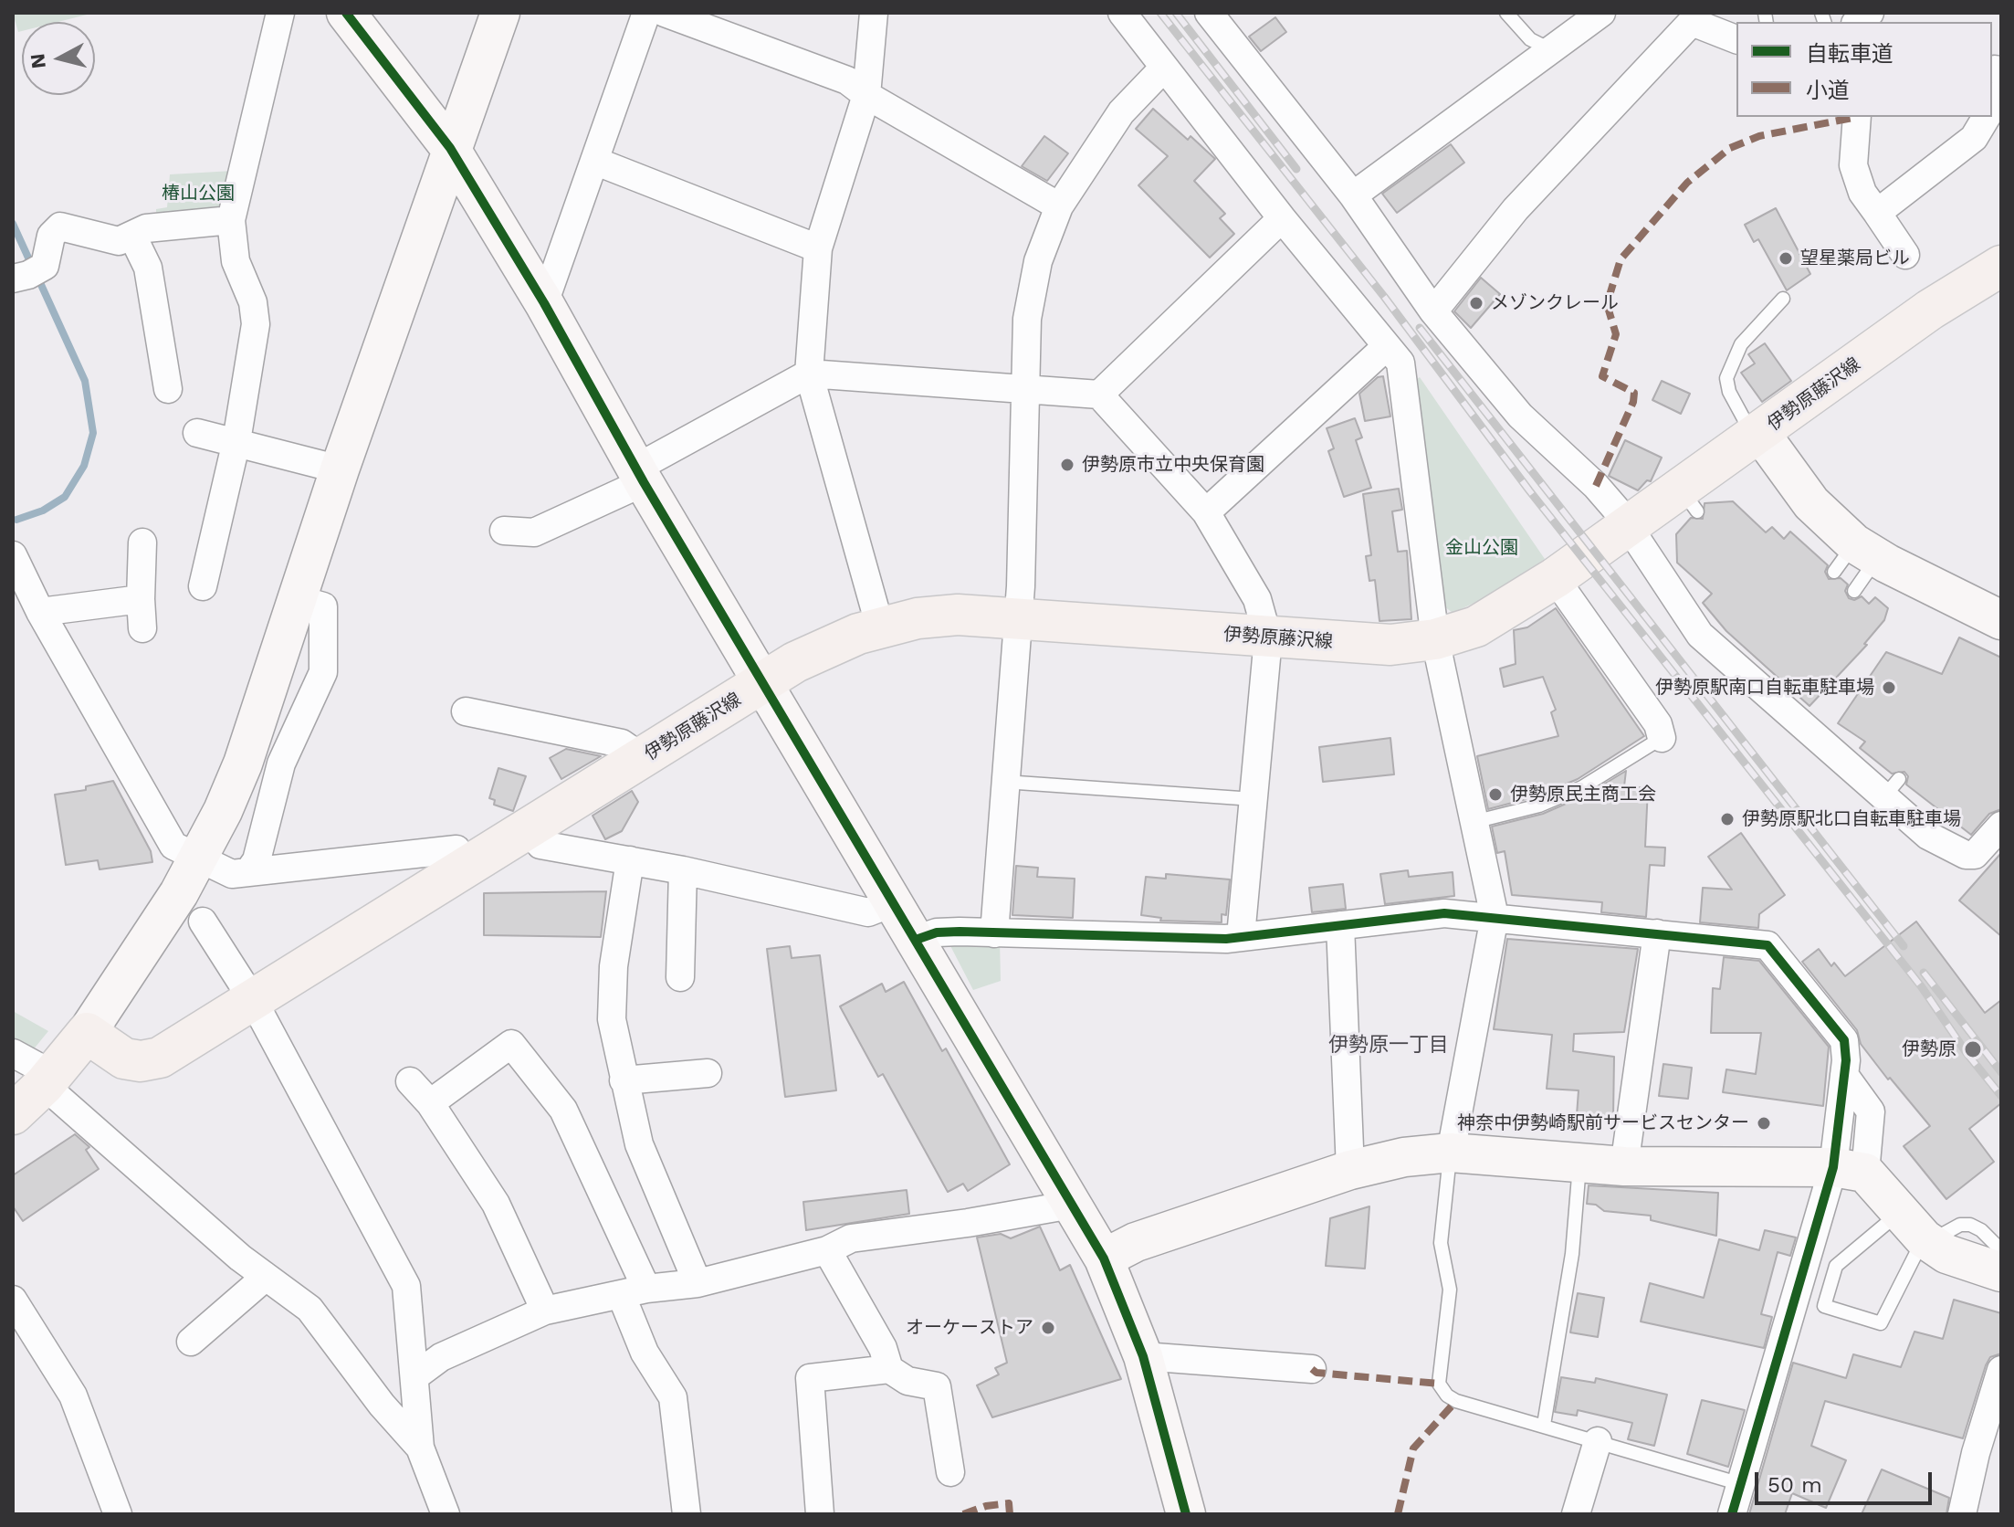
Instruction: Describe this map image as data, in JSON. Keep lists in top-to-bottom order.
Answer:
{
  "streets": {
    "main road": ["伊勢原藤沢線"]
  },
  "districts": ["伊勢原一丁目"],
  "parks": ["椿山公園", "金山公園"],
  "places": [
    "望星薬局ビル",
    "メゾンクレール",
    "伊勢原市立中央保育園",
    "伊勢原駅南口自転車駐車場",
    "伊勢原民主商工会",
    "伊勢原駅北口自転車駐車場",
    "伊勢原",
    "神奈中伊勢崎駅前サービスセンター",
    "オーケーストア"
  ],
  "legend": ["自転車道", "小道"],
  "scale_bar": "50 m",
  "north": "left"
}
